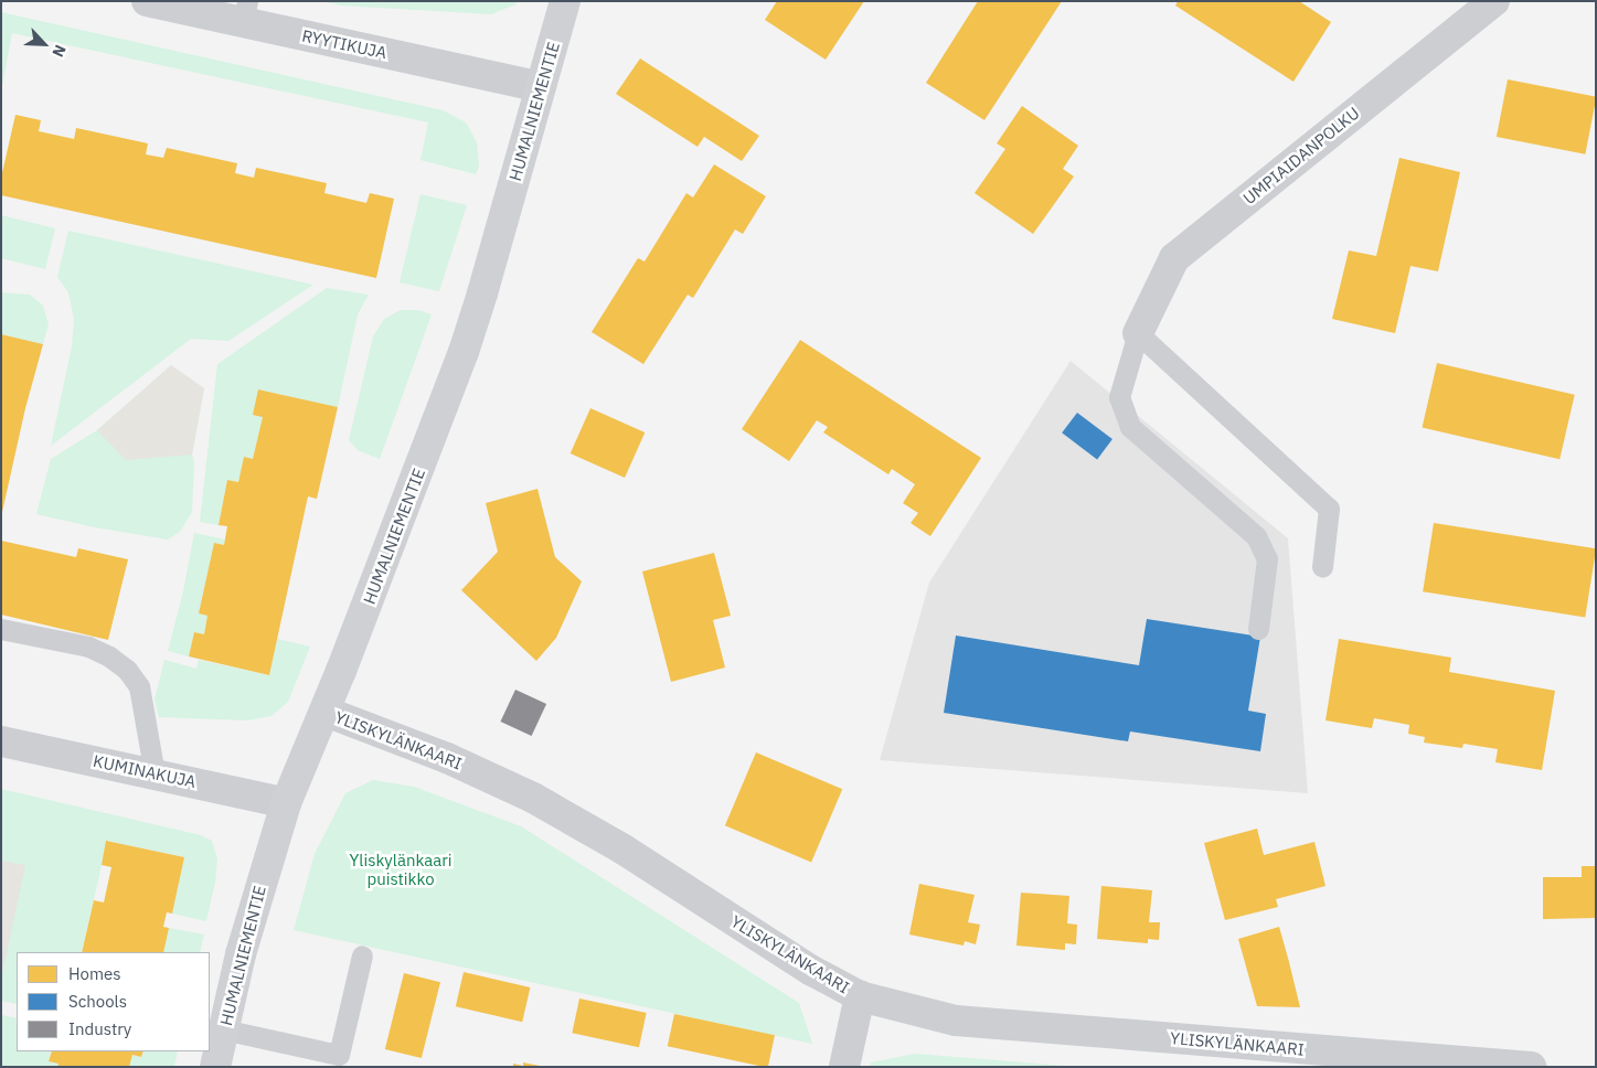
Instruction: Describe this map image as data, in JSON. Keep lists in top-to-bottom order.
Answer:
{
  "streets": {
    "street": [
      "RYYTIKUJA",
      "HUMALNIEMENTIE",
      "UMPIAIDANPOLKU",
      "YLISKYLÄNKAARI",
      "KUMINAKUJA"
    ]
  },
  "crossings": [
    ["RYYTIKUJA", "HUMALNIEMENTIE"],
    ["HUMALNIEMENTIE", "YLISKYLÄNKAARI"],
    ["HUMALNIEMENTIE", "KUMINAKUJA"]
  ],
  "parks": ["Yliskylänkaari puistikko"],
  "legend": ["Homes", "Schools", "Industry"],
  "north": "bottom right"
}
